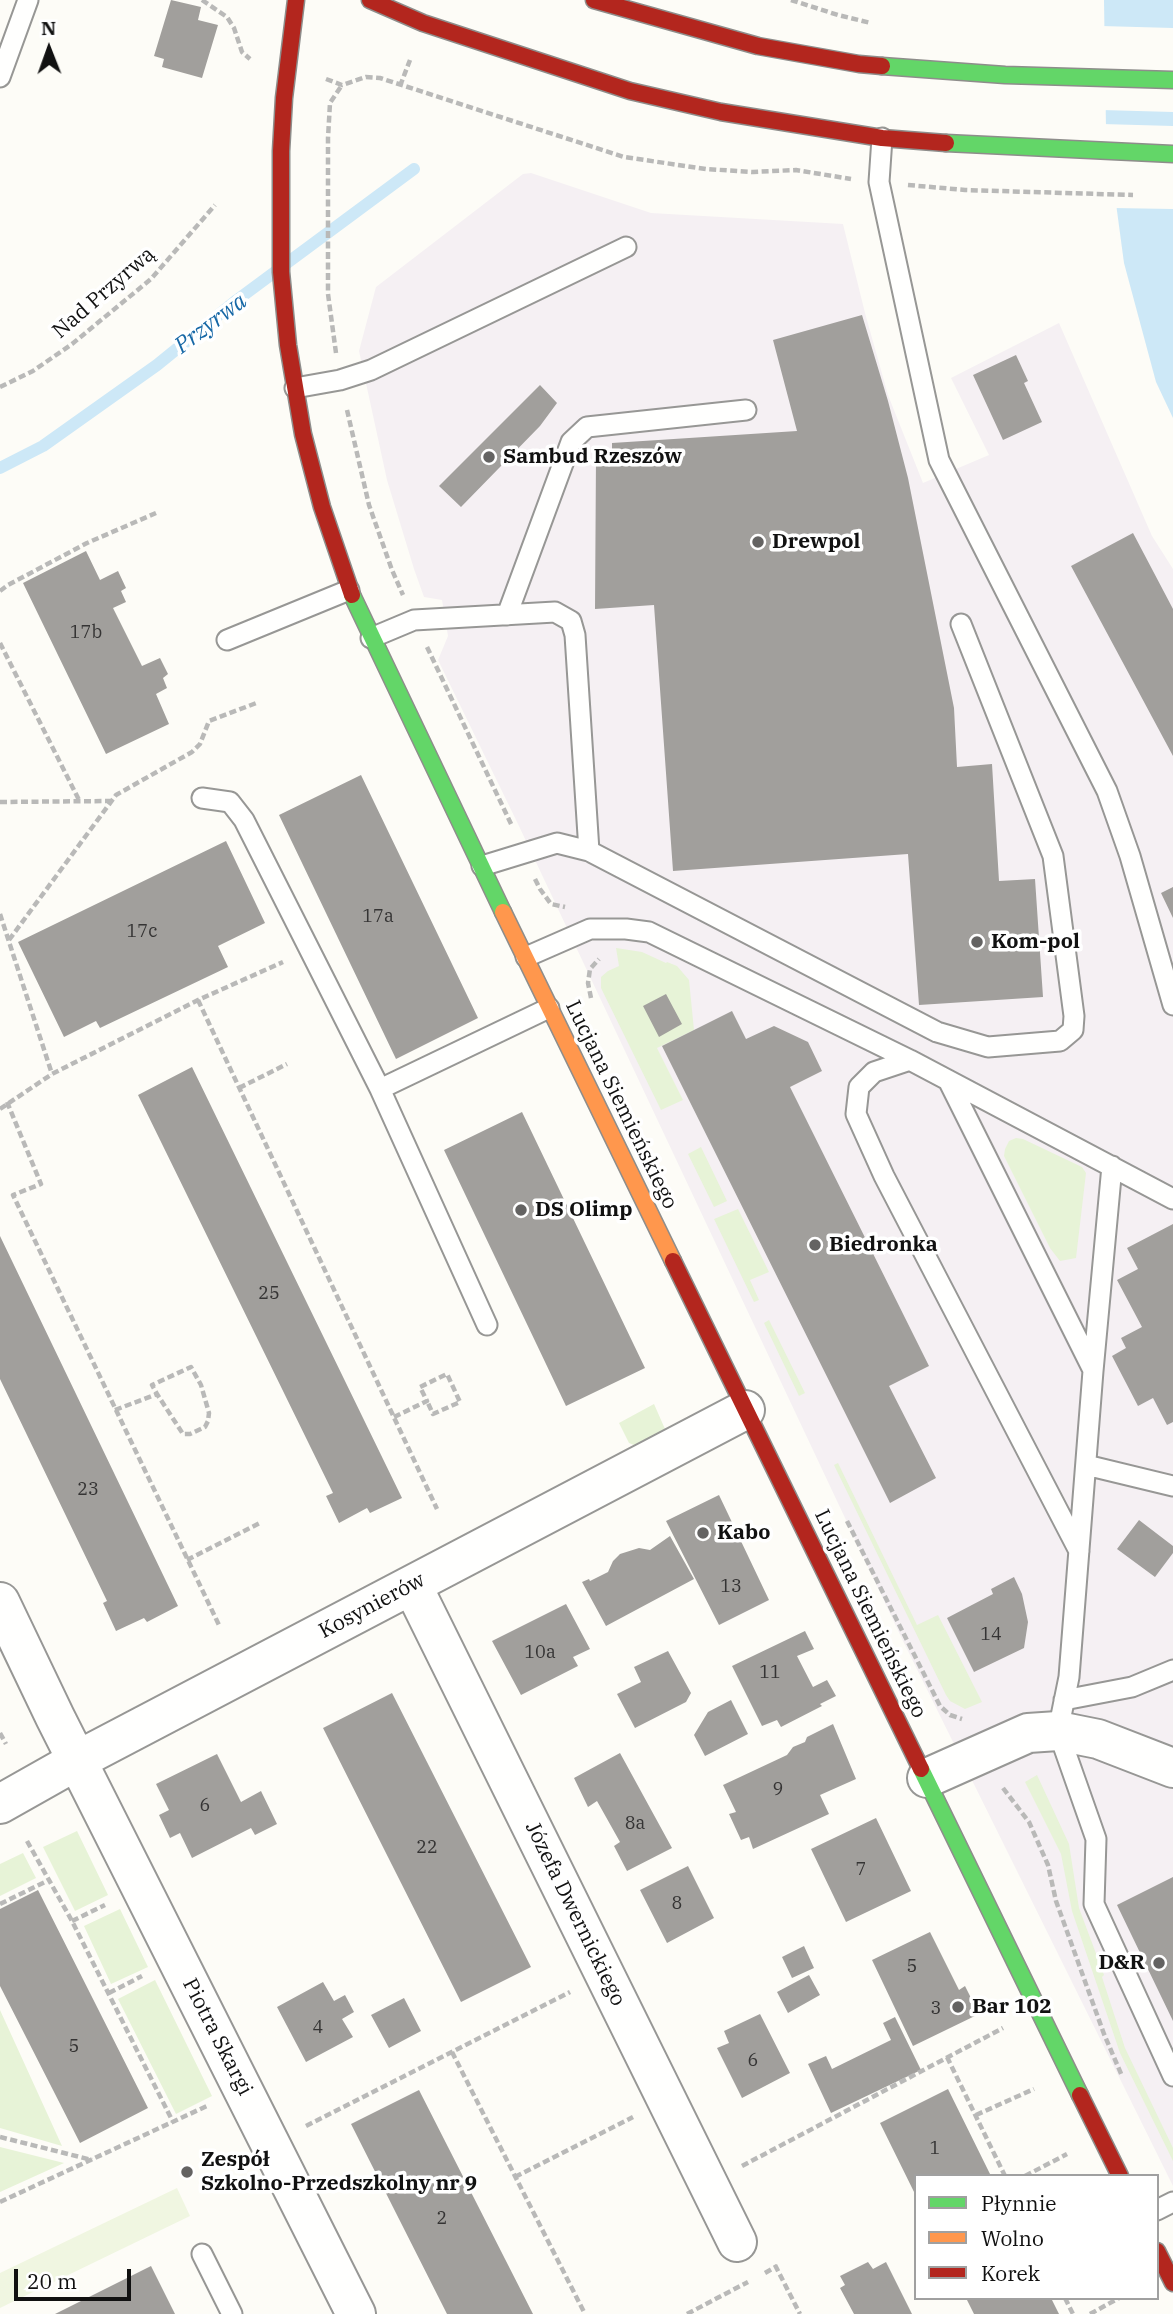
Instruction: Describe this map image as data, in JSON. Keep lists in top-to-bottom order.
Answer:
{
  "streets": {
    "street": [
      "Lucjana Siemieńskiego",
      "Kosynierów",
      "Józefa Dwernickiego",
      "Piotra Skargi"
    ],
    "path": ["Nad Przyrwą"]
  },
  "crossings": [
    ["Lucjana Siemieńskiego", "Kosynierów"],
    ["Kosynierów", "Józefa Dwernickiego"],
    ["Kosynierów", "Piotra Skargi"]
  ],
  "water": ["Przyrwa"],
  "places": [
    "Sambud Rzeszów",
    "Drewpol",
    "Kom-pol",
    "DS Olimp",
    "Biedronka",
    "Kabo",
    "D&R",
    "Bar 102",
    "Zespół Szkolno-Przedszkolny nr 9"
  ],
  "house_numbers": [
    "17b",
    "17a",
    "17c",
    "25",
    "23",
    "13",
    "14",
    "10a",
    "11",
    "9",
    "6",
    "8a",
    "22",
    "7",
    "8",
    "5",
    "3",
    "4",
    "5",
    "6",
    "1",
    "2"
  ],
  "legend": ["Płynnie", "Wolno", "Korek"],
  "scale_bar": "20 m",
  "north": "top"
}
